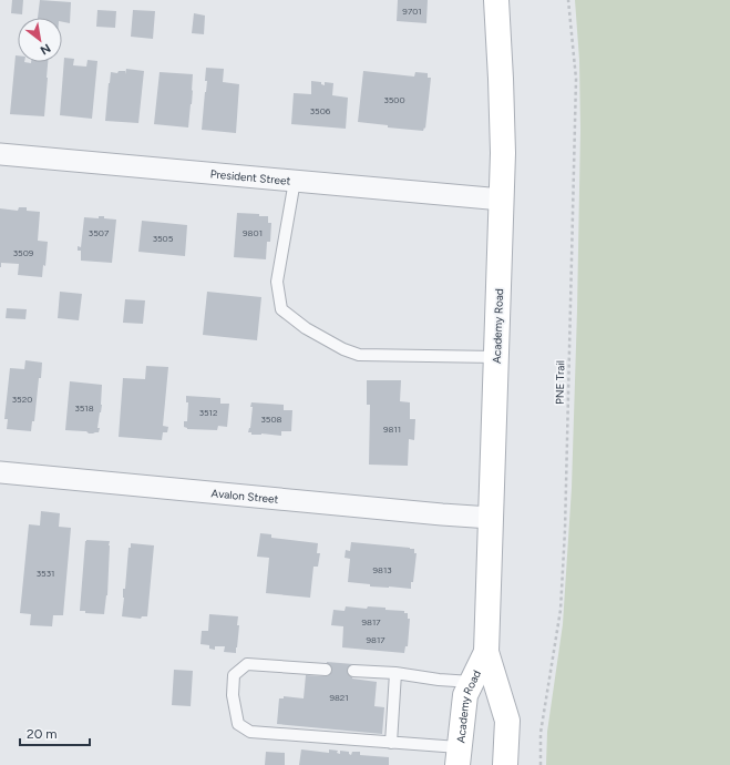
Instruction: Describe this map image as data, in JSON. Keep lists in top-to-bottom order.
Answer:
{
  "streets": {
    "main road": ["Academy Road"],
    "street": ["President Street", "Avalon Street"],
    "path": ["PNE Trail"]
  },
  "crossings": [
    ["President Street", "Academy Road"],
    ["Academy Road", "Avalon Street"]
  ],
  "house_numbers": [
    "9701",
    "3500",
    "3506",
    "3507",
    "9801",
    "3505",
    "3509",
    "3520",
    "3518",
    "3512",
    "3508",
    "9811",
    "9813",
    "3531",
    "9817",
    "9817",
    "9821"
  ],
  "scale_bar": "20 m",
  "north": "bottom right"
}
